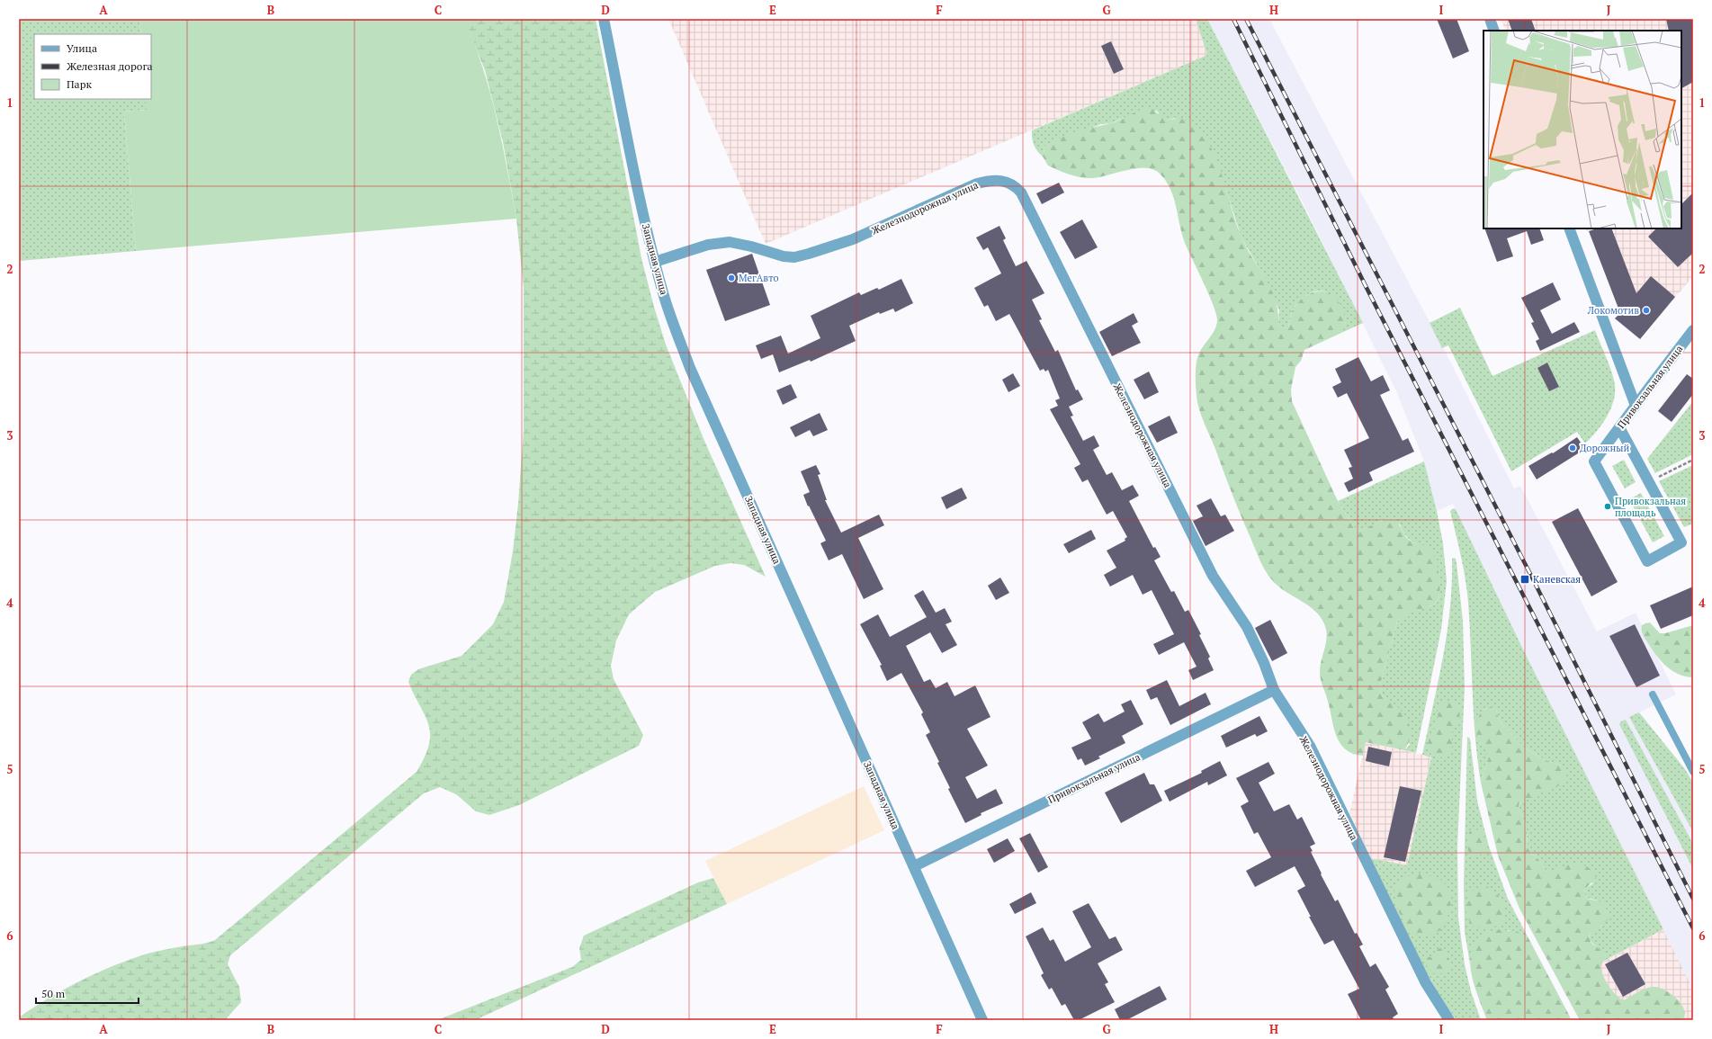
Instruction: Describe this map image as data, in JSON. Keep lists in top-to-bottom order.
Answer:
{
  "streets": {
    "street": ["Железнодорожная улица", "Западная улица", "Привокзальная улица"]
  },
  "crossings": [
    ["Железнодорожная улица", "Западная улица"],
    ["Железнодорожная улица", "Привокзальная улица"],
    ["Западная улица", "Привокзальная улица"]
  ],
  "places": {
    "other": [
      "МегАвто",
      "Локомотив",
      "Дорожный",
      "Привокзальная площадь"
    ],
    "transit": ["Каневская"]
  },
  "legend": ["Улица", "Железная дорога", "Парк"],
  "scale_bar": "50 m",
  "grid": {
    "columns": [
      "A",
      "B",
      "C",
      "D",
      "E",
      "F",
      "G",
      "H",
      "I",
      "J"
    ],
    "rows": [
      "1",
      "2",
      "3",
      "4",
      "5",
      "6"
    ]
  }
}
